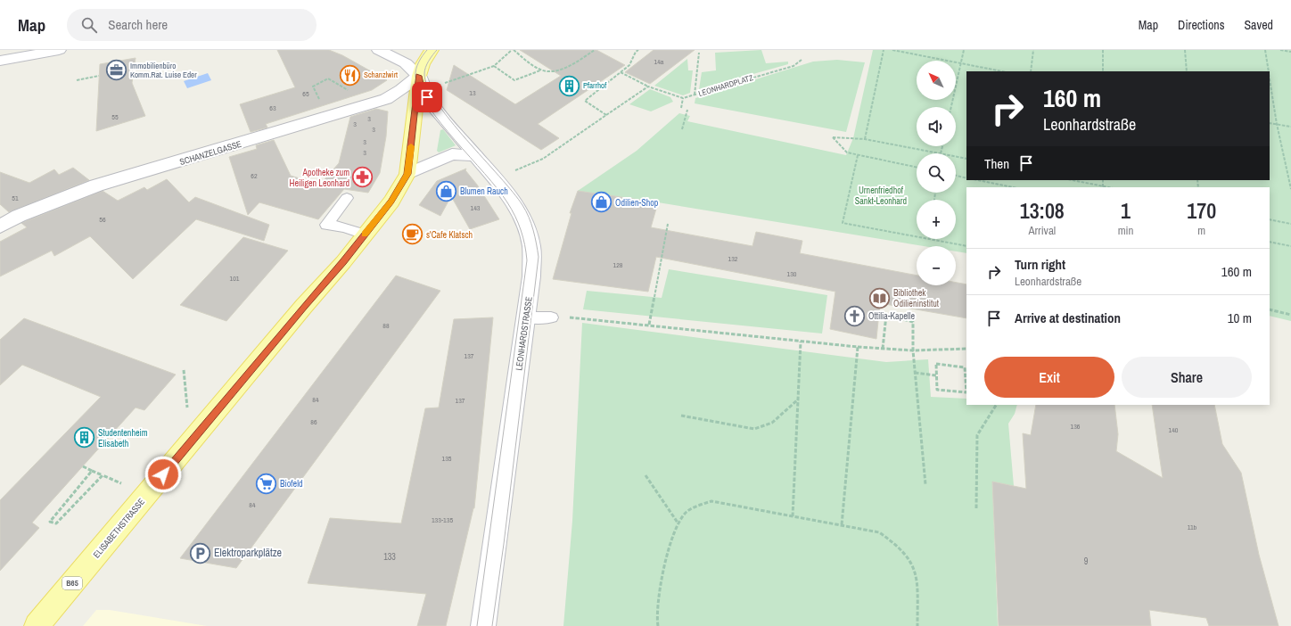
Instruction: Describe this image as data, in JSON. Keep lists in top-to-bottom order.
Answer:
{
  "streets": {
    "main road": ["ELISABETHSTRASSE", "B65"],
    "street": ["SCHANZELGASSE", "LEONHARDSTRASSE"],
    "path": ["LEONHARDPLATZ"]
  },
  "crossings": [
    ["SCHANZELGASSE", "LEONHARDSTRASSE"],
    ["SCHANZELGASSE", "ELISABETHSTRASSE"],
    ["SCHANZELGASSE", "B65"],
    ["LEONHARDSTRASSE", "ELISABETHSTRASSE"],
    ["LEONHARDSTRASSE", "B65"],
    ["ELISABETHSTRASSE", "B65"]
  ],
  "parks": ["Urnenfriedhof Sankt-Leonhard"],
  "places": {
    "office": ["Immobilienbüro Komm.Rat. Luise Eder"],
    "restaurant": ["Schanzlwirt"],
    "building": ["Pfarrhof", "Studentenheim Elisabeth"],
    "pharmacy": ["Apotheke zum Heiligen Leonhard"],
    "shop": ["Blumen Rauch", "Odilien-Shop"],
    "cafe": ["s'Cafe Klatsch"],
    "library": ["Bibliothek Odilieninstitut"],
    "church": ["Ottilia-Kapelle"],
    "supermarket": ["Biofeld"],
    "parking": ["Elektroparkplätze"]
  },
  "house_numbers": [
    "14a",
    "13",
    "65",
    "63",
    "55",
    "3",
    "3",
    "3",
    "3",
    "3",
    "62",
    "51",
    "143",
    "56",
    "132",
    "128",
    "130",
    "101",
    "88",
    "137",
    "84",
    "137",
    "86",
    "136",
    "140",
    "135",
    "84",
    "133-135",
    "11b",
    "133",
    "9"
  ],
  "north": "top left",
  "page": {
    "header": "Map",
    "search": "Search here",
    "nav": ["Map", "Directions", "Saved"],
    "map_buttons": ["+", "−"],
    "turn": ["160 m", "Leonhardstraße"],
    "then": "Then",
    "eta": [
      "13:08",
      "Arrival",
      "1",
      "min",
      "170",
      "m"
    ],
    "list": [
      {
        "name": "Turn right",
        "note": "Leonhardstraße",
        "value": "160 m"
      },
      {
        "name": "Arrive at destination",
        "value": "10 m"
      }
    ],
    "buttons": ["Exit", "Share"]
  }
}
